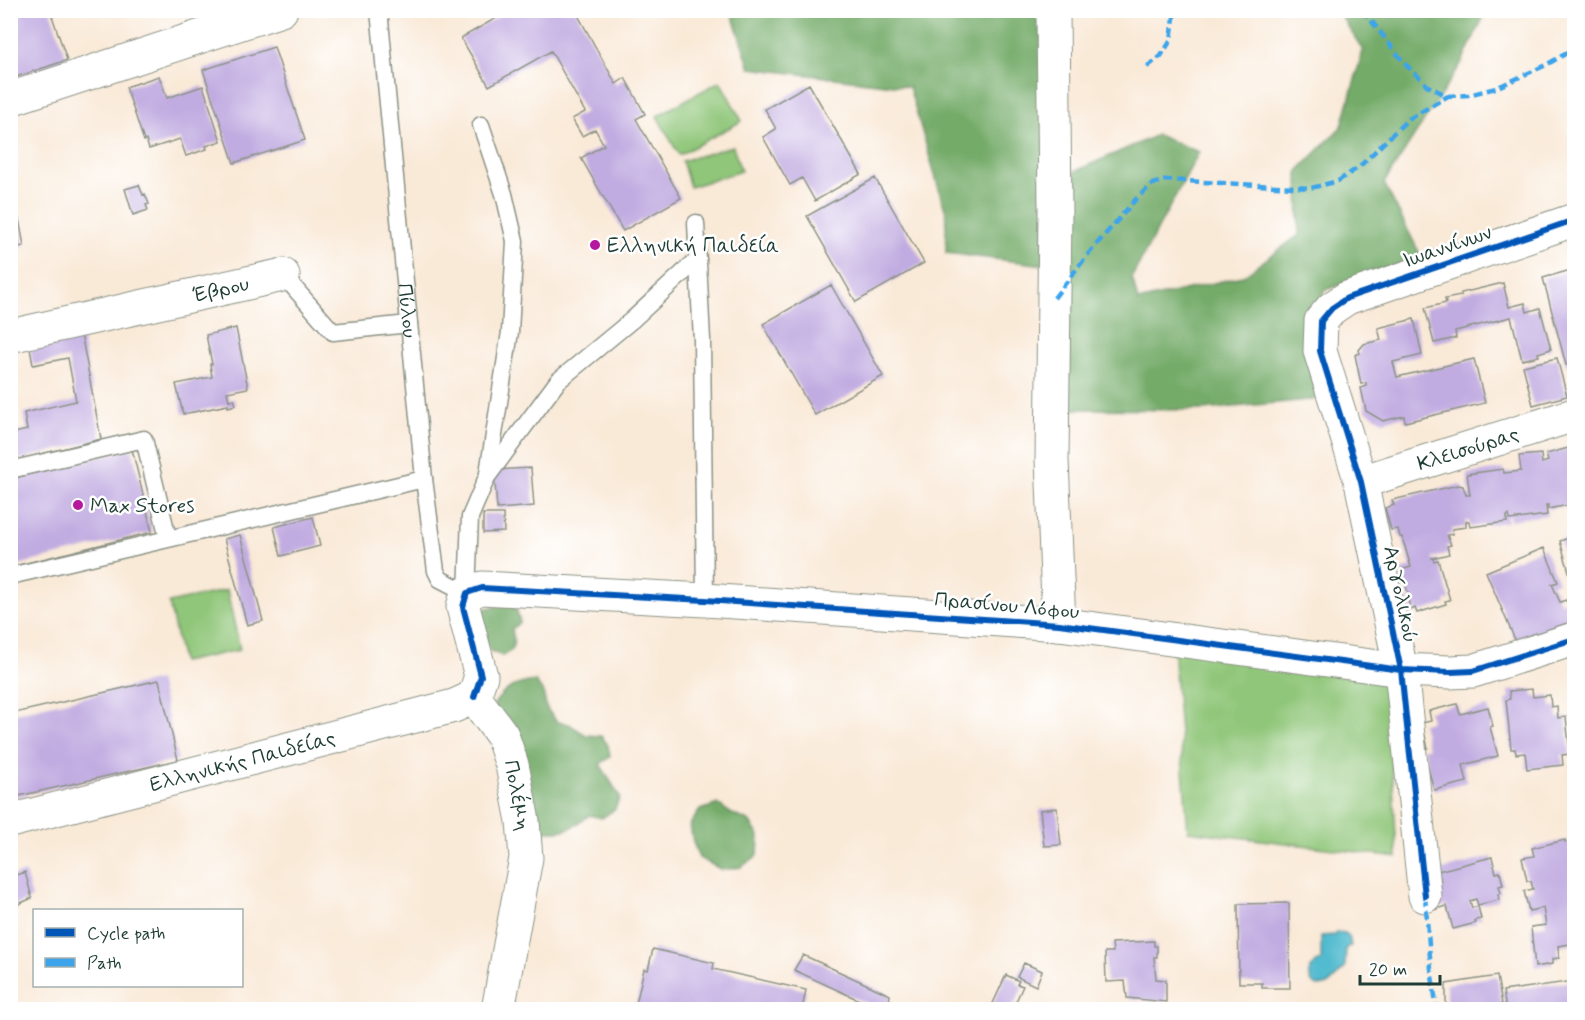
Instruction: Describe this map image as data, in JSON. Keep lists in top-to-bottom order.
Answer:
{
  "streets": {
    "street": [
      "Ιωαννίνων",
      "Έβρου",
      "Κλεισούρας",
      "Αργολικού",
      "Πρασίνου Λόφου",
      "Ελληνικής Παιδείας",
      "Πολέμη"
    ],
    "lane": ["Πύλου"]
  },
  "crossings": [
    ["Ιωαννίνων", "Αργολικού"],
    ["Έβρου", "Πύλου"],
    ["Πύλου", "Πρασίνου Λόφου"],
    ["Κλεισούρας", "Αργολικού"],
    ["Αργολικού", "Πρασίνου Λόφου"],
    ["Ελληνικής Παιδείας", "Πολέμη"]
  ],
  "places": ["Ελληνική Παιδεία", "Max Stores"],
  "legend": ["Cycle path", "Path"],
  "scale_bar": "20 m"
}
